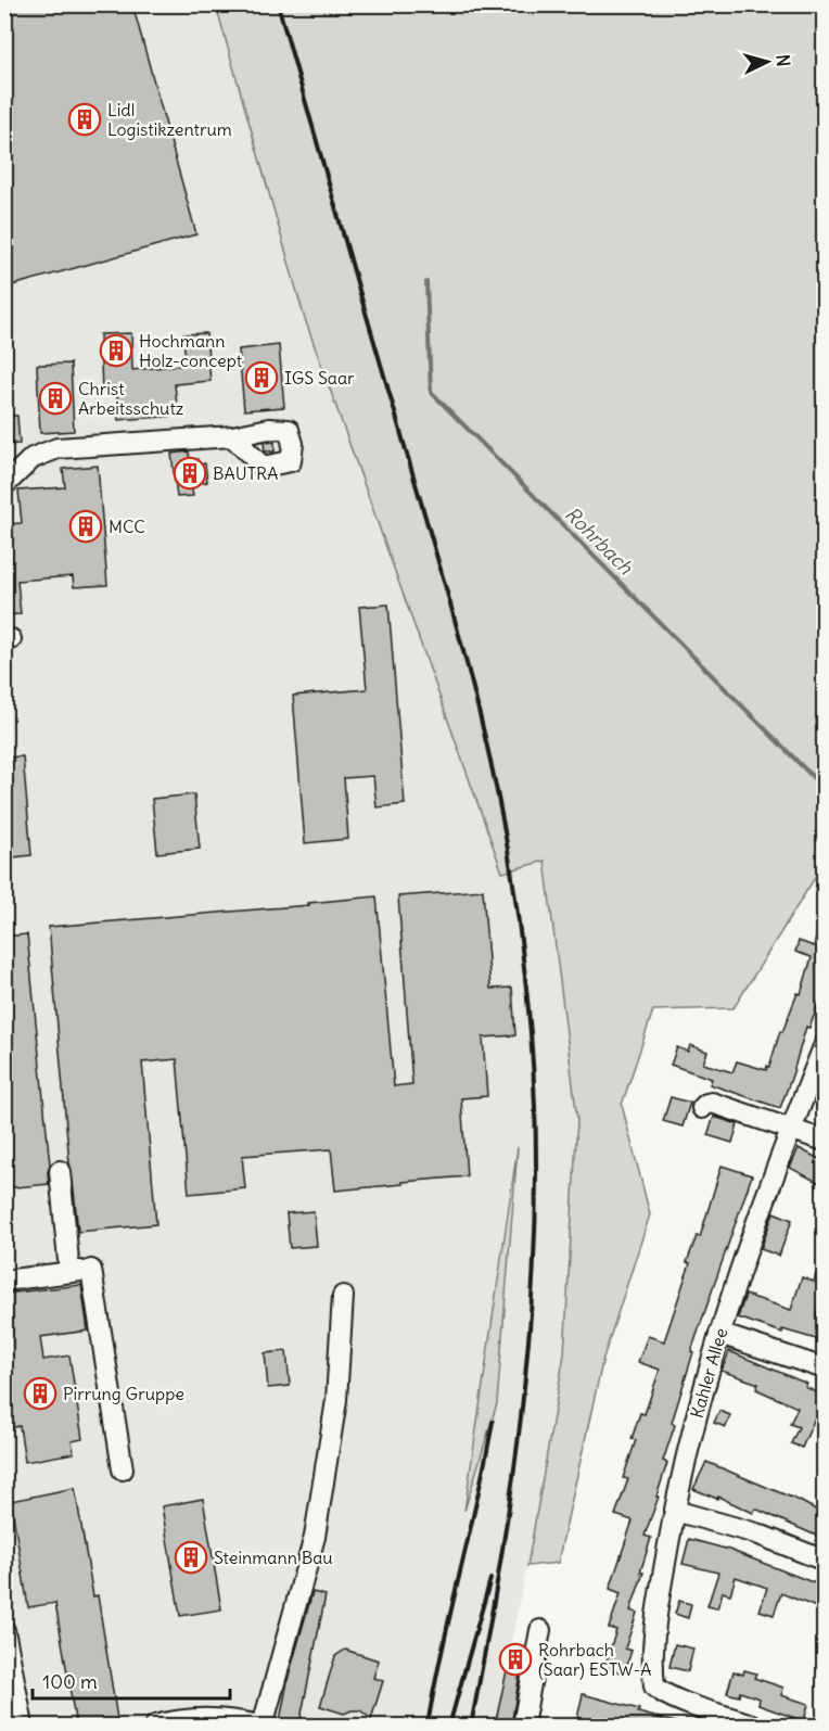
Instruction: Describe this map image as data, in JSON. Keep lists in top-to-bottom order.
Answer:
{
  "streets": {
    "street": ["Kahler Allee"]
  },
  "water": ["Rohrbach"],
  "places": {
    "building": [
      "Lidl Logistikzentrum",
      "Hochmann Holz-concept",
      "IGS Saar",
      "Christ Arbeitsschutz",
      "BAUTRA",
      "MCC",
      "Pirrung Gruppe",
      "Steinmann Bau",
      "Rohrbach (Saar) ESTW-A"
    ]
  },
  "scale_bar": "100 m",
  "north": "right"
}
